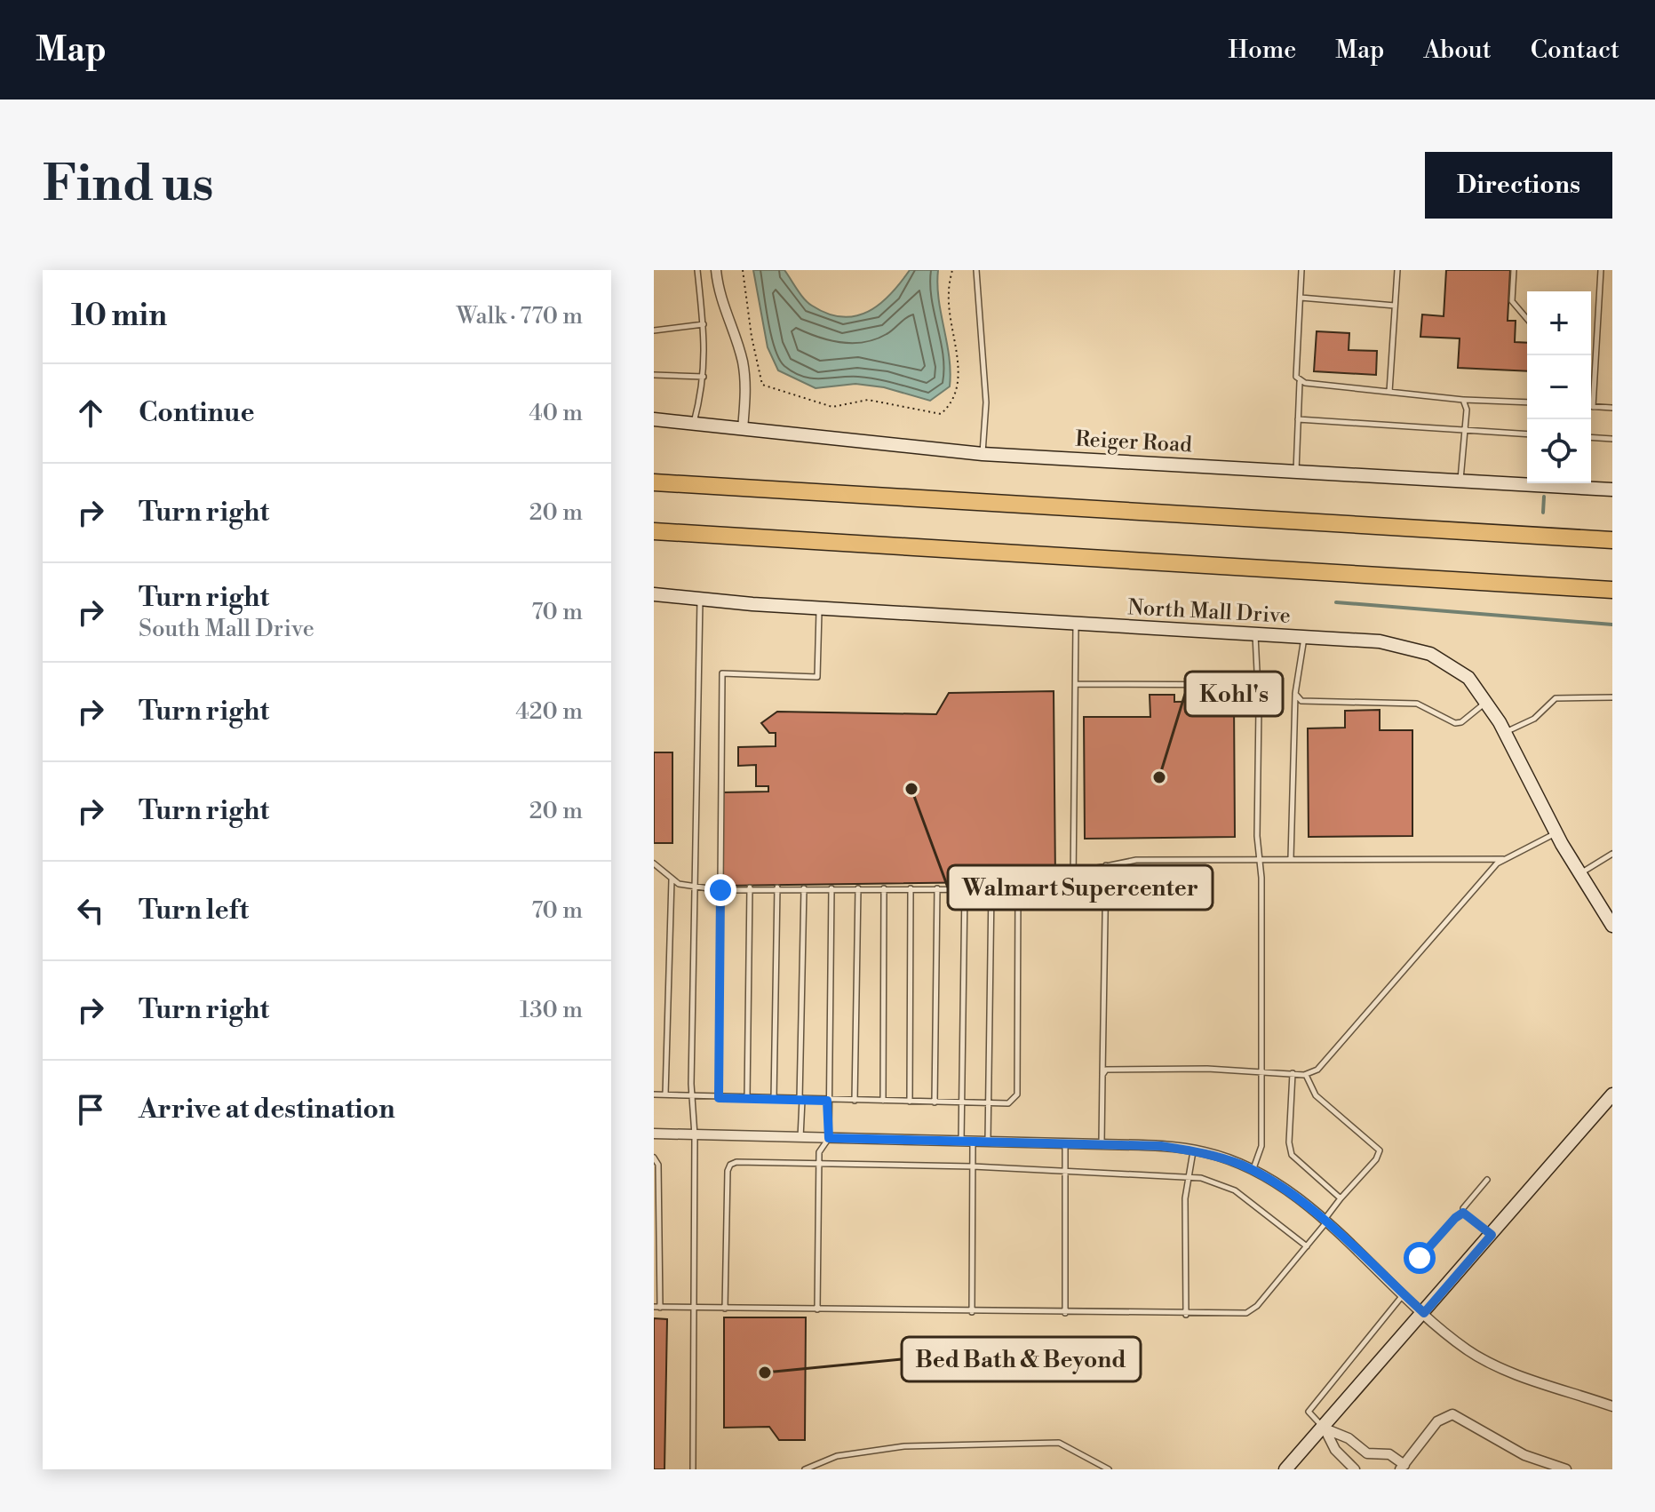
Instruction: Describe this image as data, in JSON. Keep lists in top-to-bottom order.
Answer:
{
  "streets": {
    "street": ["Reiger Road", "North Mall Drive"]
  },
  "places": ["Kohl's", "Walmart Supercenter", "Bed Bath & Beyond"],
  "page": {
    "header": "Map",
    "nav": [
      "Home",
      "Map",
      "About",
      "Contact"
    ],
    "buttons": "Directions",
    "title": "Find us",
    "heading": ["10 min", "Walk · 770 m"],
    "map_buttons": ["+", "−"],
    "list": [
      ["Continue", "40 m"],
      ["Turn right", "20 m"],
      ["Turn right", "South Mall Drive", "70 m"],
      ["Turn right", "420 m"],
      ["Turn right", "20 m"],
      ["Turn left", "70 m"],
      ["Turn right", "130 m"],
      "Arrive at destination"
    ]
  }
}
